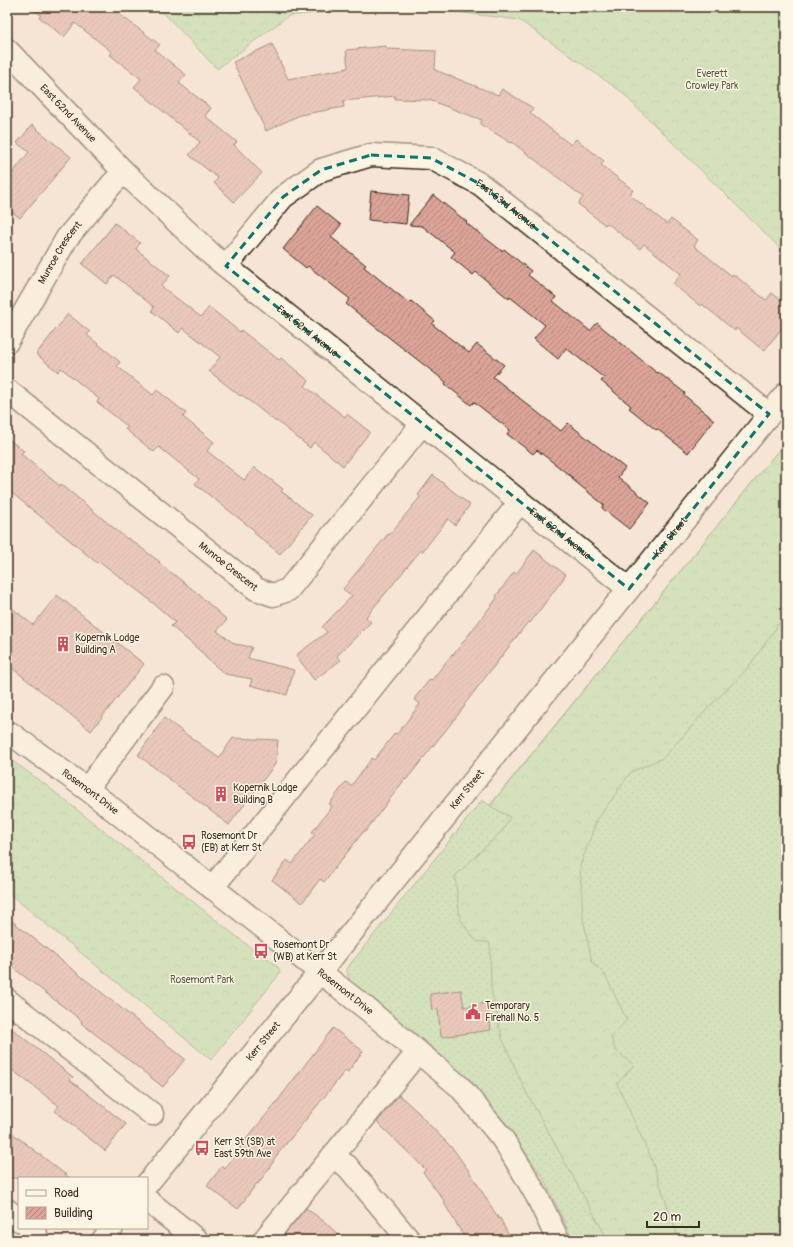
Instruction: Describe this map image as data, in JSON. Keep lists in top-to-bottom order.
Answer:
{
  "streets": {
    "street": [
      "East 62nd Avenue",
      "East 63rd Avenue",
      "Munroe Crescent",
      "Kerr Street",
      "Rosemont Drive"
    ]
  },
  "crossings": [
    ["East 62nd Avenue", "East 63rd Avenue"],
    ["East 62nd Avenue", "Munroe Crescent"],
    ["East 62nd Avenue", "Kerr Street"],
    ["East 63rd Avenue", "Kerr Street"],
    ["Kerr Street", "Rosemont Drive"]
  ],
  "parks": ["Everett Crowley Park", "Rosemont Park"],
  "places": {
    "building": ["Kopernik Lodge Building A", "Kopernik Lodge Building B"],
    "bus stop": ["Rosemont Dr (EB) at Kerr St", "Rosemont Dr (WB) at Kerr St", "Kerr St (SB) at East 59th Ave"],
    "public building": ["Temporary Firehall No. 5"]
  },
  "legend": ["Road", "Building"],
  "scale_bar": "20 m"
}
